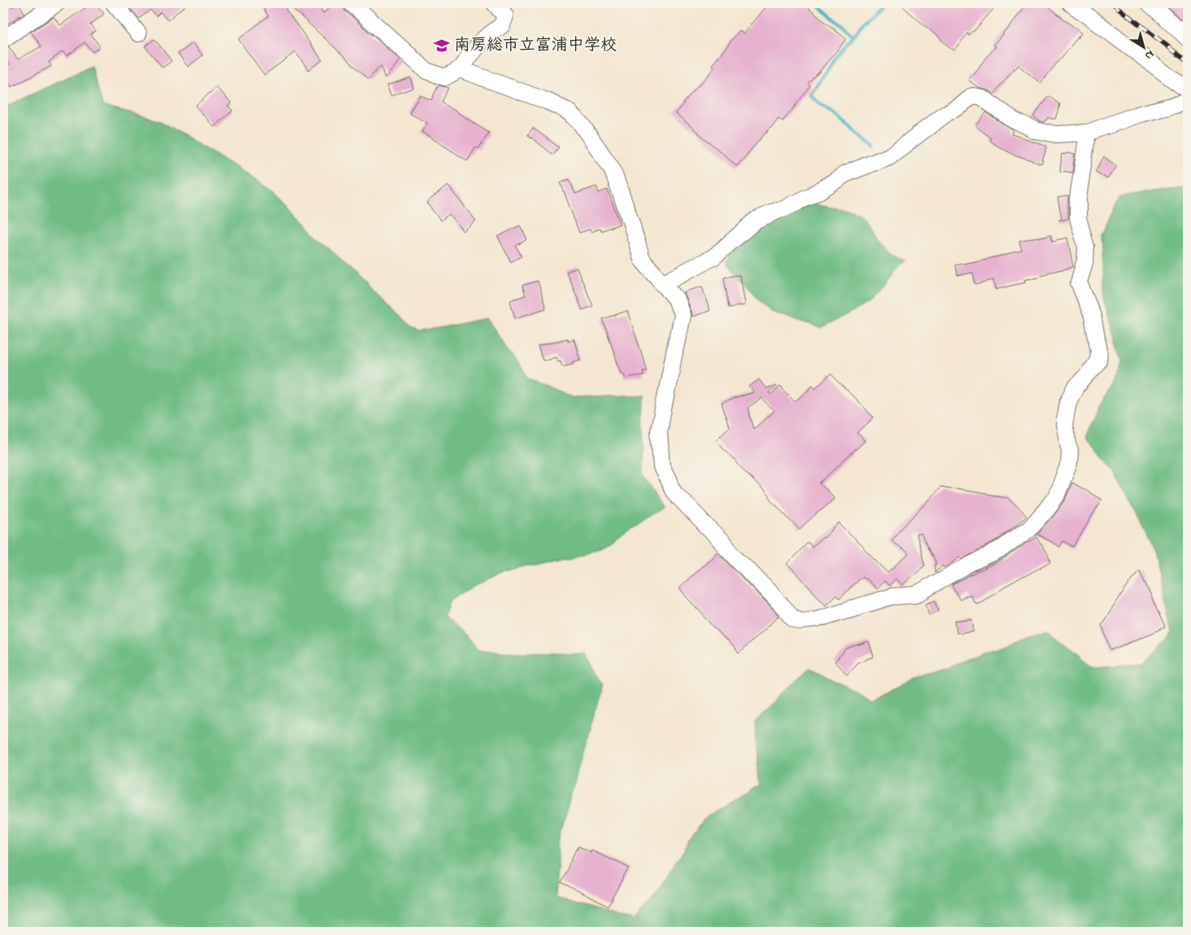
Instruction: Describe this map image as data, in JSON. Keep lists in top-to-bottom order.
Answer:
{
  "places": {
    "school or university": ["南房総市立富浦中学校"]
  },
  "north": "bottom right"
}
